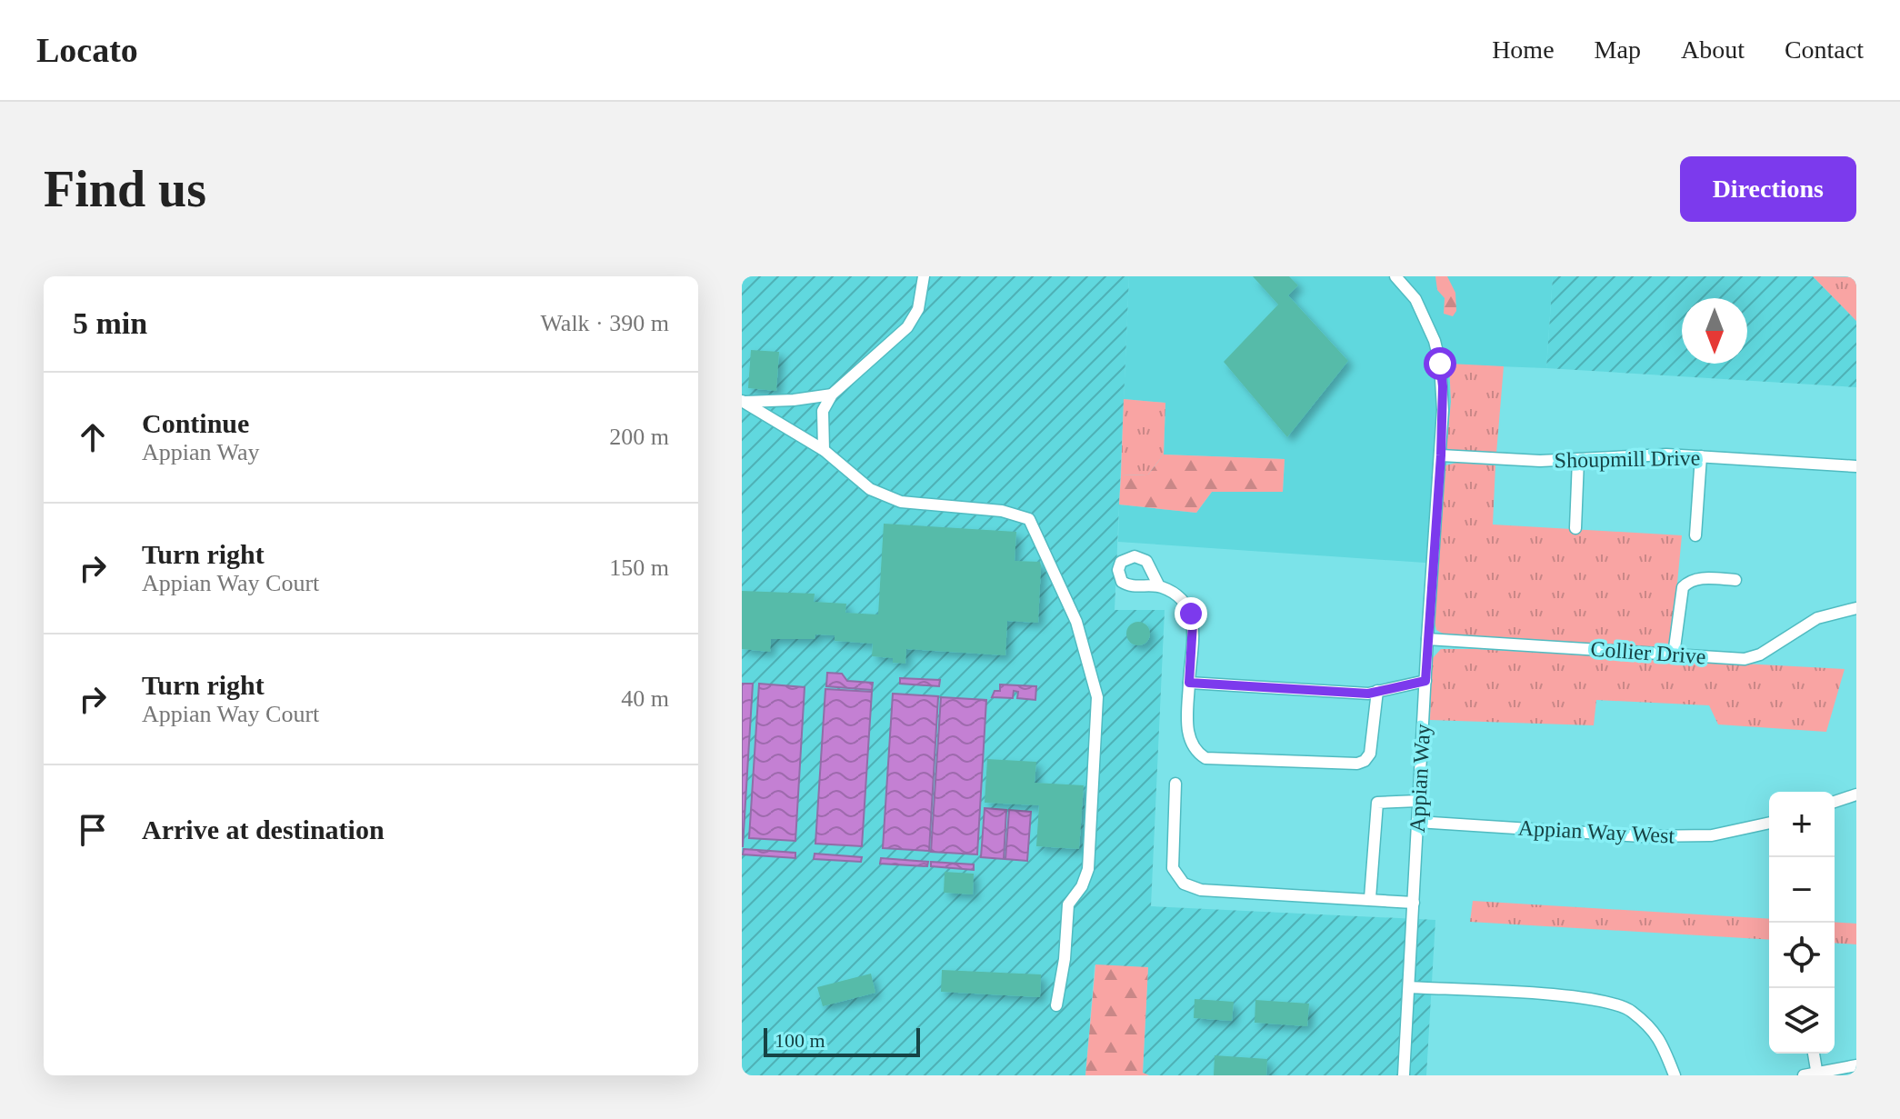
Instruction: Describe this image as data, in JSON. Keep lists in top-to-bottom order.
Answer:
{
  "streets": {
    "street": [
      "Shoupmill Drive",
      "Collier Drive",
      "Appian Way",
      "Appian Way West"
    ]
  },
  "crossings": [
    ["Shoupmill Drive", "Appian Way"],
    ["Collier Drive", "Appian Way"],
    ["Appian Way", "Appian Way West"]
  ],
  "scale_bar": "100 m",
  "north": "bottom",
  "page": {
    "header": "Locato",
    "nav": [
      "Home",
      "Map",
      "About",
      "Contact"
    ],
    "buttons": "Directions",
    "title": "Find us",
    "heading": ["5 min", "Walk · 390 m"],
    "list": [
      ["Continue", "Appian Way", "200 m"],
      ["Turn right", "Appian Way Court", "150 m"],
      ["Turn right", "Appian Way Court", "40 m"],
      "Arrive at destination"
    ],
    "map_buttons": ["+", "−"],
    "scale": "100 m"
  }
}
